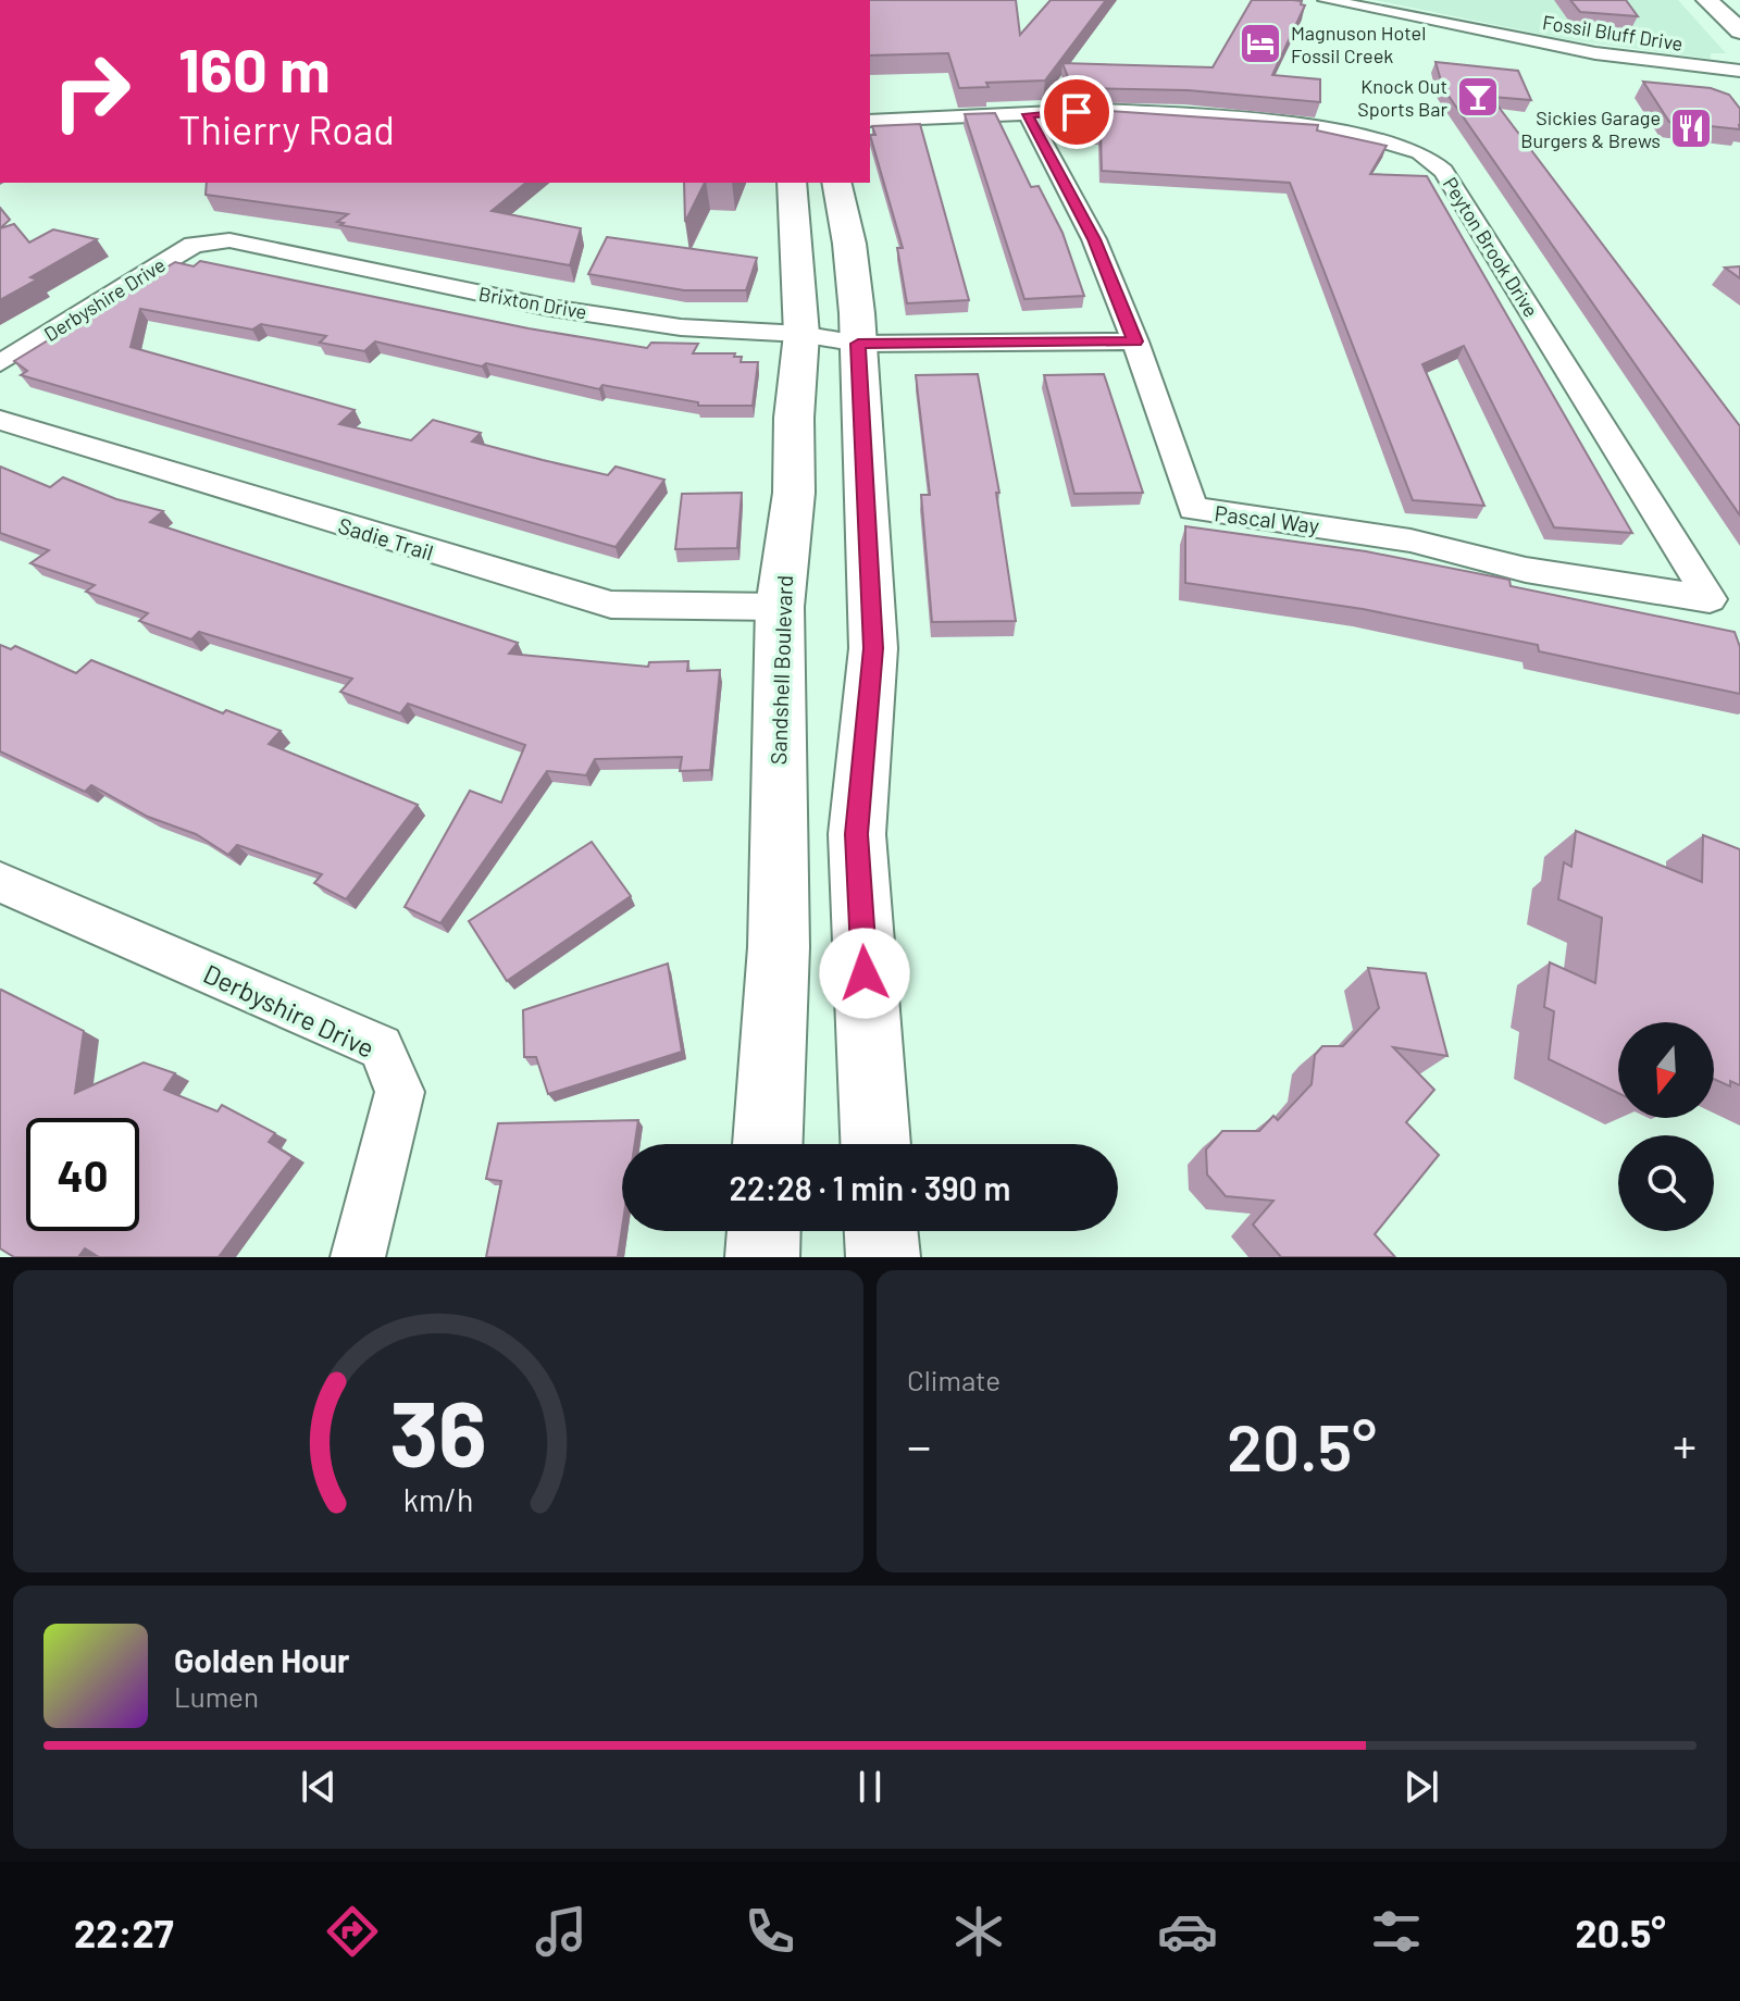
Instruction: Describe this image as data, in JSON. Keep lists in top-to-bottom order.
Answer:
{
  "streets": {
    "street": [
      "Fossil Bluff Drive",
      "Peyton Brook Drive",
      "Derbyshire Drive",
      "Brixton Drive",
      "Pascal Way",
      "Sadie Trail",
      "Sandshell Boulevard"
    ]
  },
  "crossings": [
    ["Peyton Brook Drive", "Pascal Way"],
    ["Derbyshire Drive", "Brixton Drive"],
    ["Brixton Drive", "Pascal Way"],
    ["Brixton Drive", "Sandshell Boulevard"],
    ["Sadie Trail", "Sandshell Boulevard"]
  ],
  "places": {
    "hotel": ["Magnuson Hotel Fossil Creek"],
    "bar": ["Knock Out Sports Bar"],
    "restaurant": ["Sickies Garage Burgers & Brews"]
  },
  "north": "bottom",
  "page": {
    "turn": ["160 m", "Thierry Road"],
    "limit": "40",
    "trip": "22:28 · 1 min · 390 m",
    "tile": "Climate",
    "heat": ["−", "20.5°", "+"],
    "song": ["Golden Hour", "Lumen"],
    "tabs": ["22:27", "20.5°"],
    "gauge": ["36", "km/h"]
  }
}
